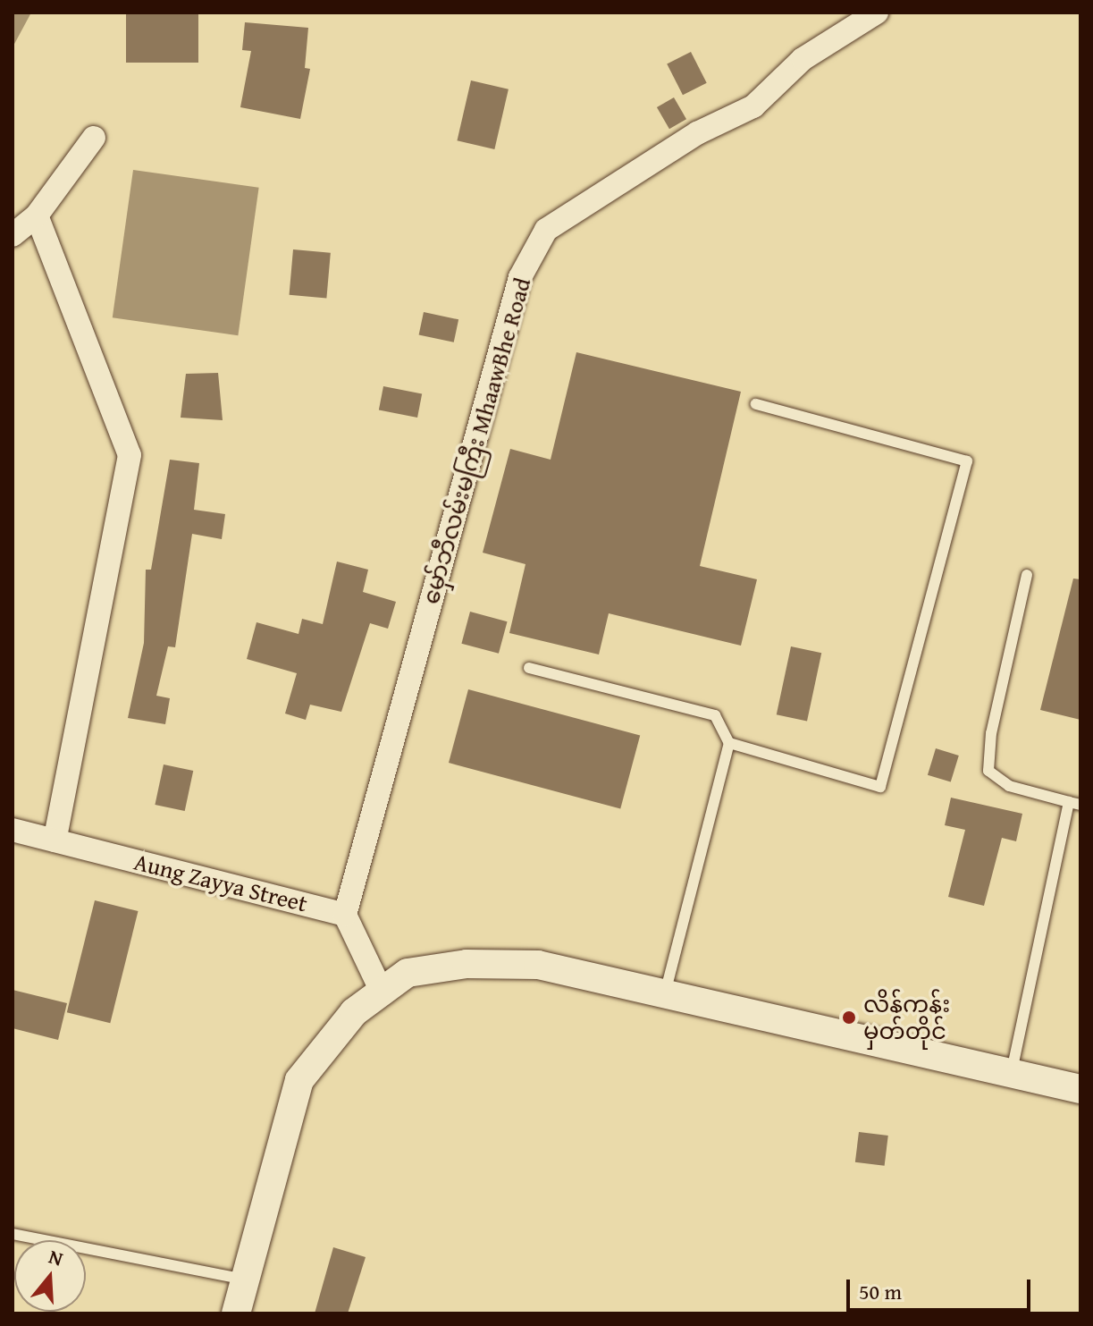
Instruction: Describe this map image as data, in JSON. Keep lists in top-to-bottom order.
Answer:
{
  "streets": {
    "street": ["မှော်ဘီလမ်းမကြီး MhaawBhe Road", "Aung Zayya Street"]
  },
  "crossings": [
    ["မှော်ဘီလမ်းမကြီး MhaawBhe Road", "Aung Zayya Street"]
  ],
  "places": ["လိန်ကုန်း မှတ်တိုင်"],
  "scale_bar": "50 m",
  "north": "top"
}
